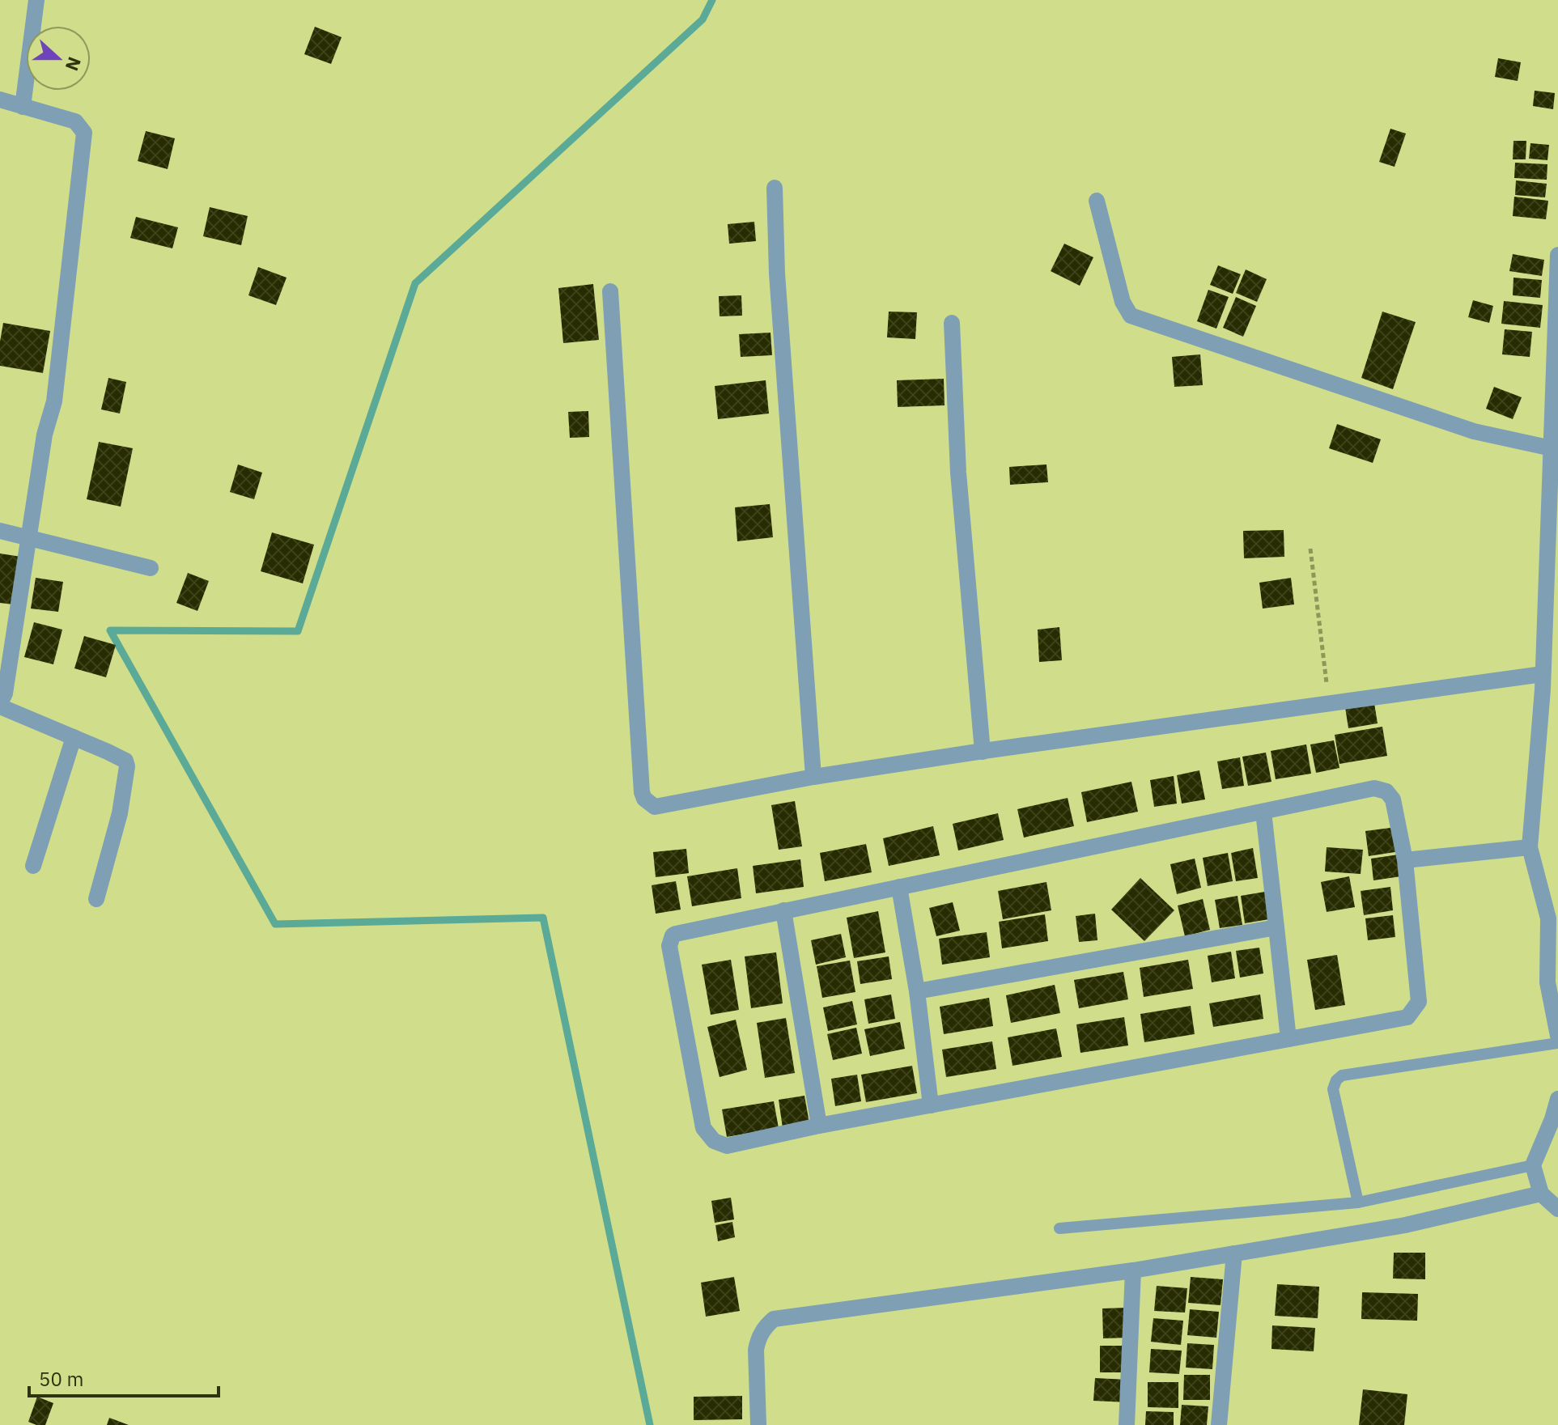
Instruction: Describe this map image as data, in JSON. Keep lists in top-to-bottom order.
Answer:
{
  "scale_bar": "50 m",
  "north": "right"
}
